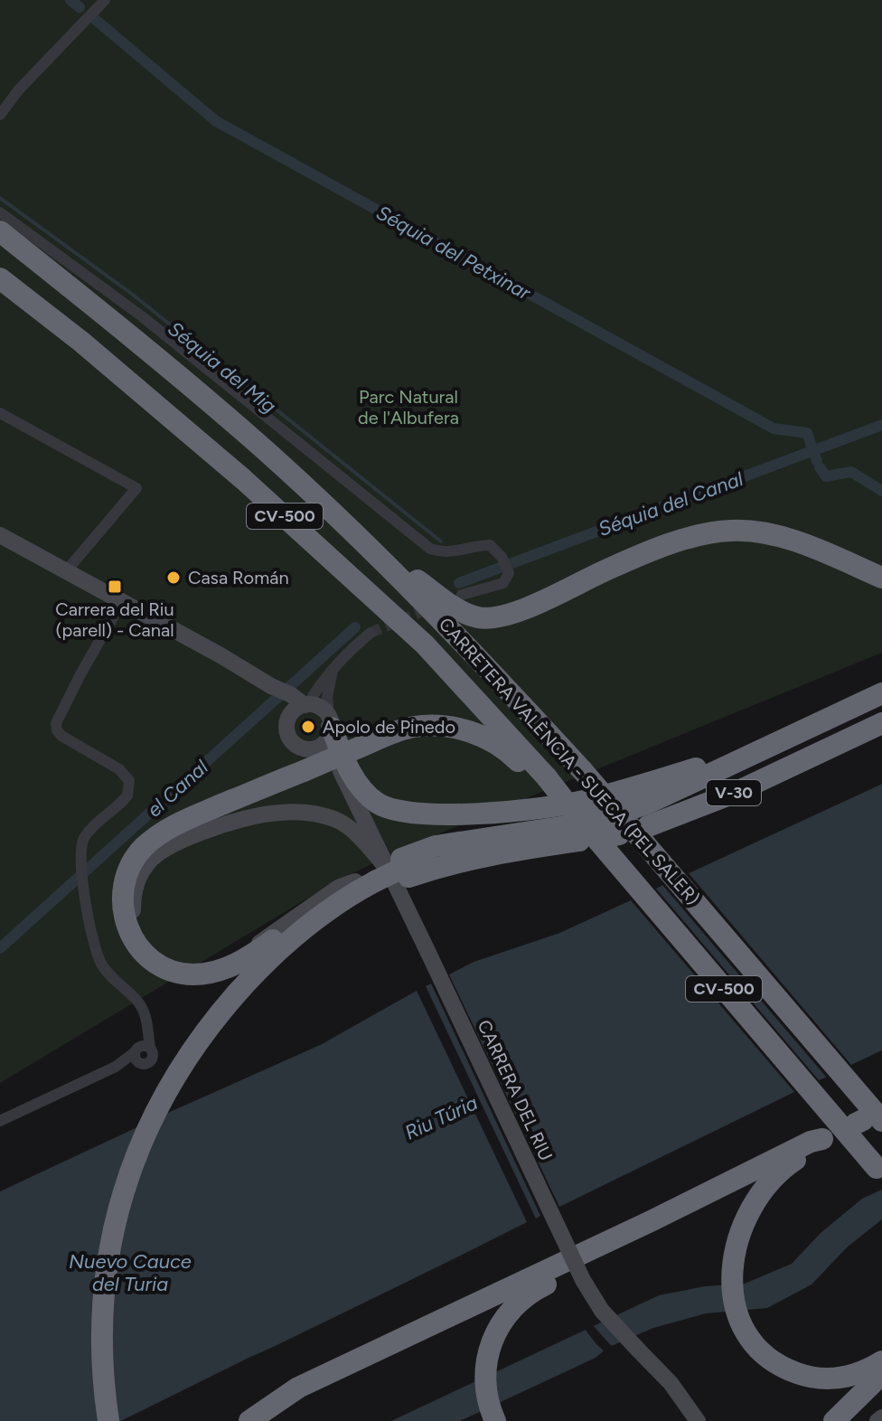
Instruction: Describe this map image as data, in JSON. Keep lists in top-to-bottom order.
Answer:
{
  "streets": {
    "highway": ["CV-500", "CARRETERA VALÈNCIA - SUECA (PEL SALER)", "V-30"],
    "street": ["CARRERA DEL RIU"]
  },
  "crossings": [
    ["V-30", "CARRERA DEL RIU"]
  ],
  "water": [
    "Séquia del Petxinar",
    "Séquia del Mig",
    "Séquia del Canal",
    "el Canal",
    "Riu Túria",
    "Nuevo Cauce del Turia"
  ],
  "parks": ["Parc Natural de l'Albufera"],
  "places": {
    "other": ["Casa Román", "Apolo de Pinedo"],
    "transit": ["Carrera del Riu (parell) - Canal"]
  }
}
